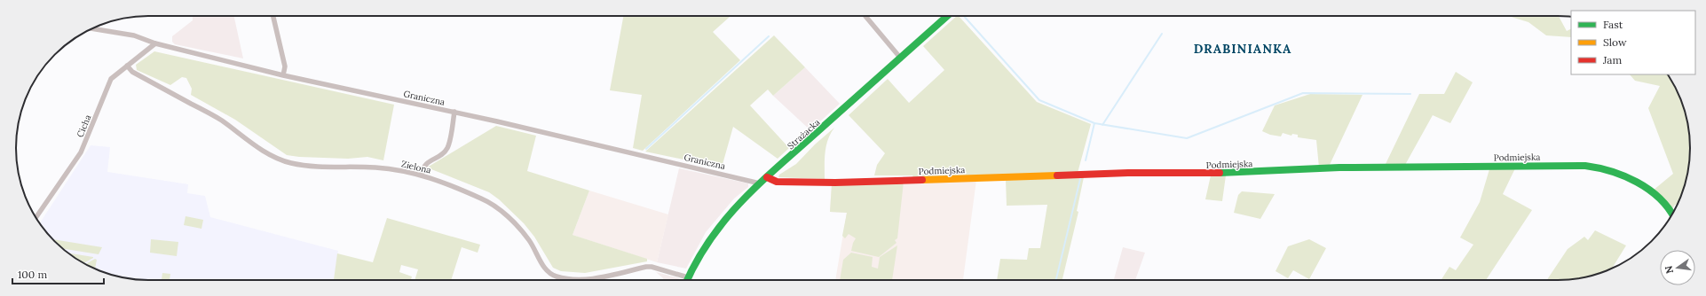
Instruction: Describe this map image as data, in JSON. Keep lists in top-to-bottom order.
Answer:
{
  "streets": {
    "street": [
      "Graniczna",
      "Cicha",
      "Strażacka",
      "Podmiejska",
      "Zielona"
    ]
  },
  "crossings": [
    ["Graniczna", "Cicha"],
    ["Graniczna", "Strażacka"],
    ["Cicha", "Zielona"],
    ["Strażacka", "Podmiejska"],
    ["Strażacka", "Zielona"]
  ],
  "districts": ["DRABINIANKA"],
  "legend": ["Fast", "Slow", "Jam"],
  "scale_bar": "100 m",
  "north": "left"
}
